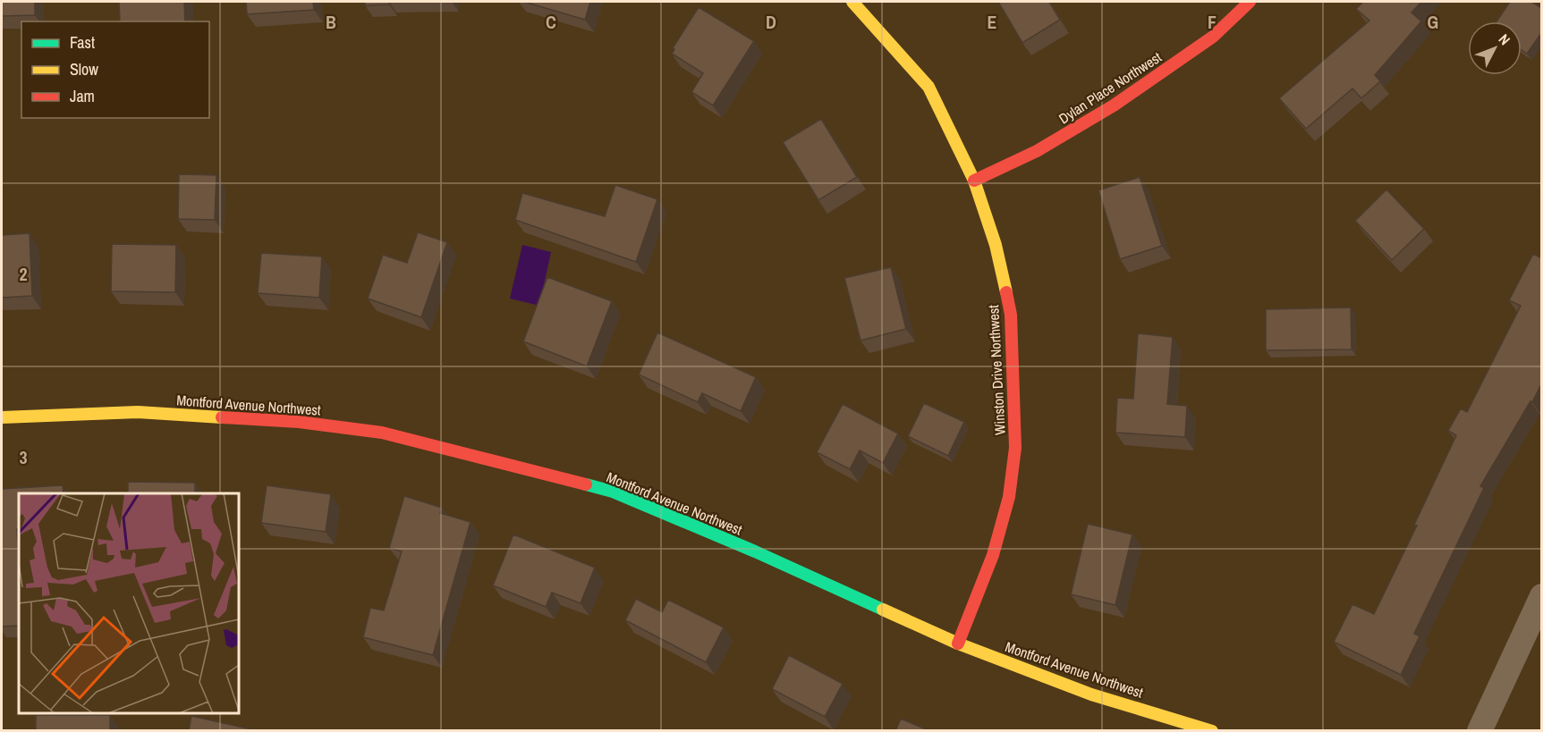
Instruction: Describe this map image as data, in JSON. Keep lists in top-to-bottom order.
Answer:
{
  "streets": {
    "street": ["Dylan Place Northwest", "Winston Drive Northwest", "Montford Avenue Northwest"]
  },
  "crossings": [
    ["Dylan Place Northwest", "Winston Drive Northwest"],
    ["Winston Drive Northwest", "Montford Avenue Northwest"]
  ],
  "legend": ["Fast", "Slow", "Jam"],
  "north": "top right",
  "grid": {
    "columns": [
      "B",
      "C",
      "D",
      "E",
      "F",
      "G"
    ],
    "rows": ["2", "3"]
  }
}
